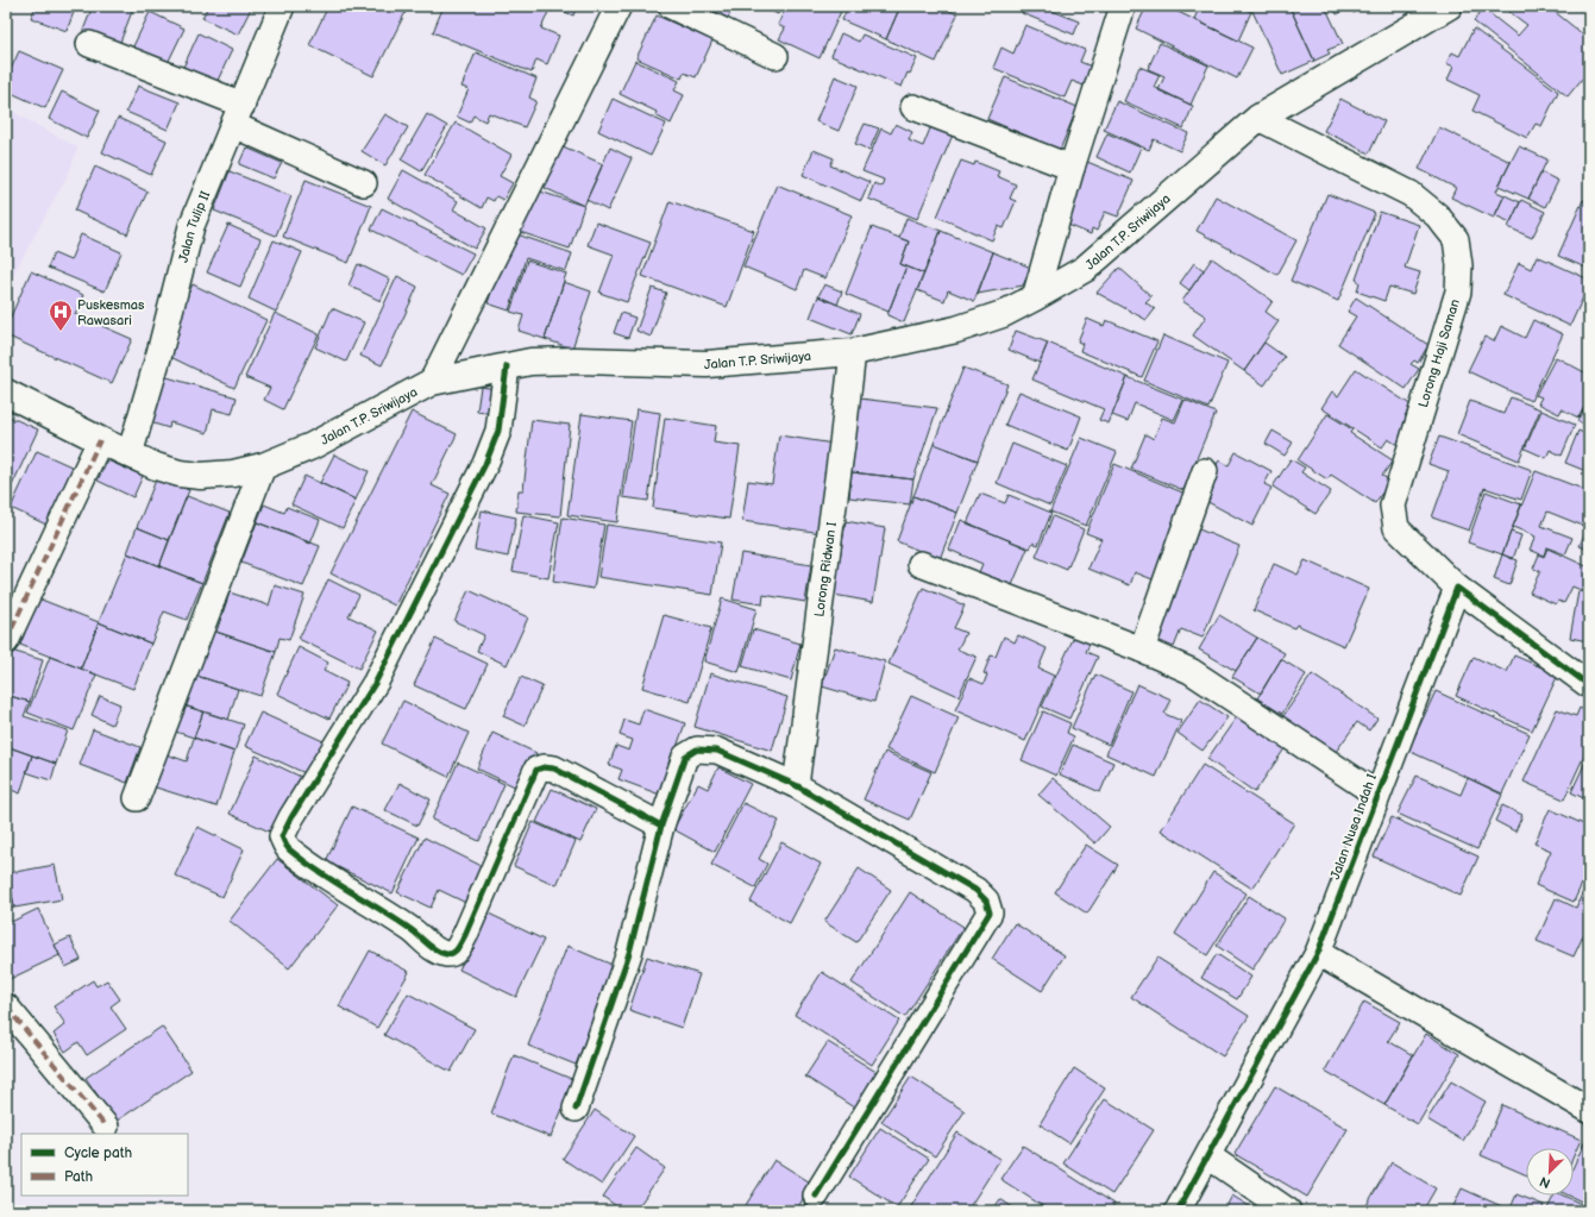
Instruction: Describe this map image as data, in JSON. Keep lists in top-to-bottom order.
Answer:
{
  "streets": {
    "main road": ["Jalan T.P. Sriwijaya"],
    "street": [
      "Jalan Tulip II",
      "Lorong Haji Saman",
      "Lorong Ridwan I",
      "Jalan Nusa Indah I"
    ]
  },
  "crossings": [
    ["Jalan Tulip II", "Jalan T.P. Sriwijaya"],
    ["Jalan T.P. Sriwijaya", "Lorong Haji Saman"],
    ["Jalan T.P. Sriwijaya", "Lorong Ridwan I"],
    ["Lorong Haji Saman", "Jalan Nusa Indah I"]
  ],
  "places": {
    "hospital": ["Puskesmas Rawasari"]
  },
  "legend": ["Cycle path", "Path"],
  "north": "bottom left"
}
